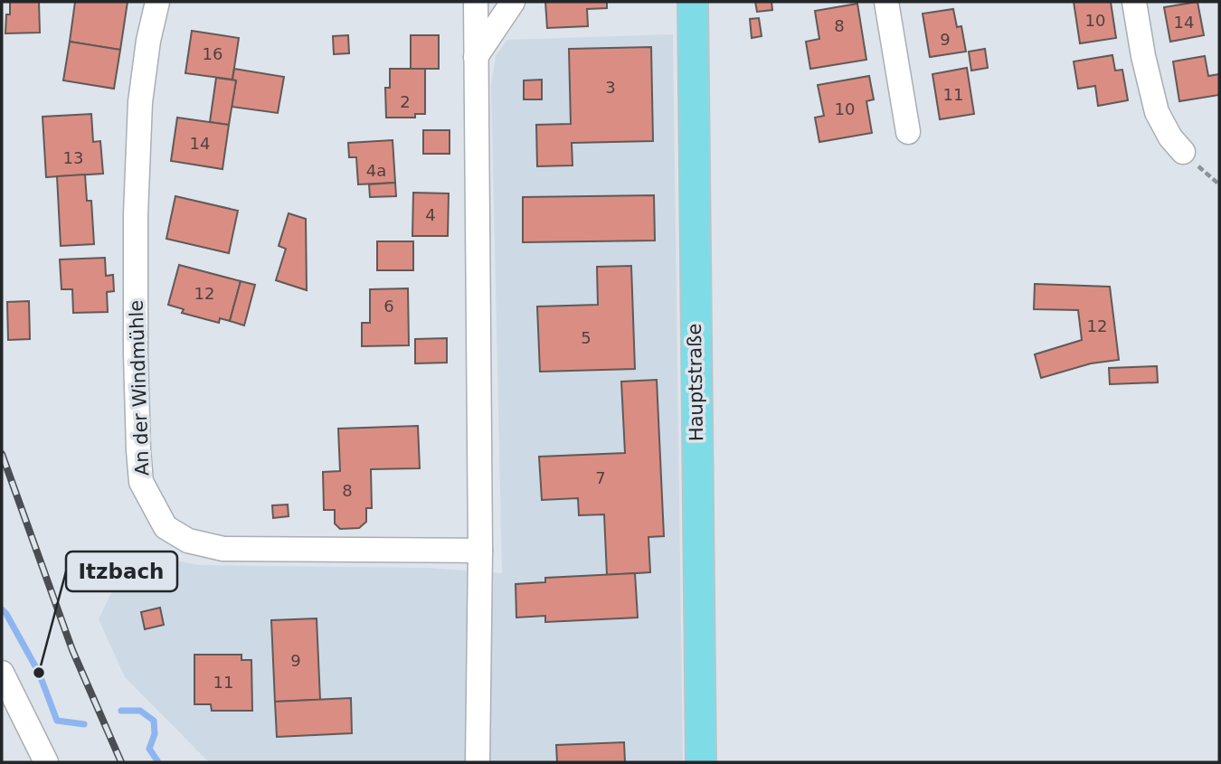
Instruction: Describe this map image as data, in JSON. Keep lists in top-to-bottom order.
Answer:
{
  "streets": {
    "main road": ["Hauptstraße"],
    "street": ["An der Windmühle"]
  },
  "places": ["Itzbach"],
  "house_numbers": [
    "10",
    "14",
    "8",
    "9",
    "16",
    "3",
    "11",
    "2",
    "10",
    "14",
    "13",
    "4a",
    "4",
    "12",
    "6",
    "12",
    "5",
    "7",
    "8",
    "9",
    "11"
  ]
}
